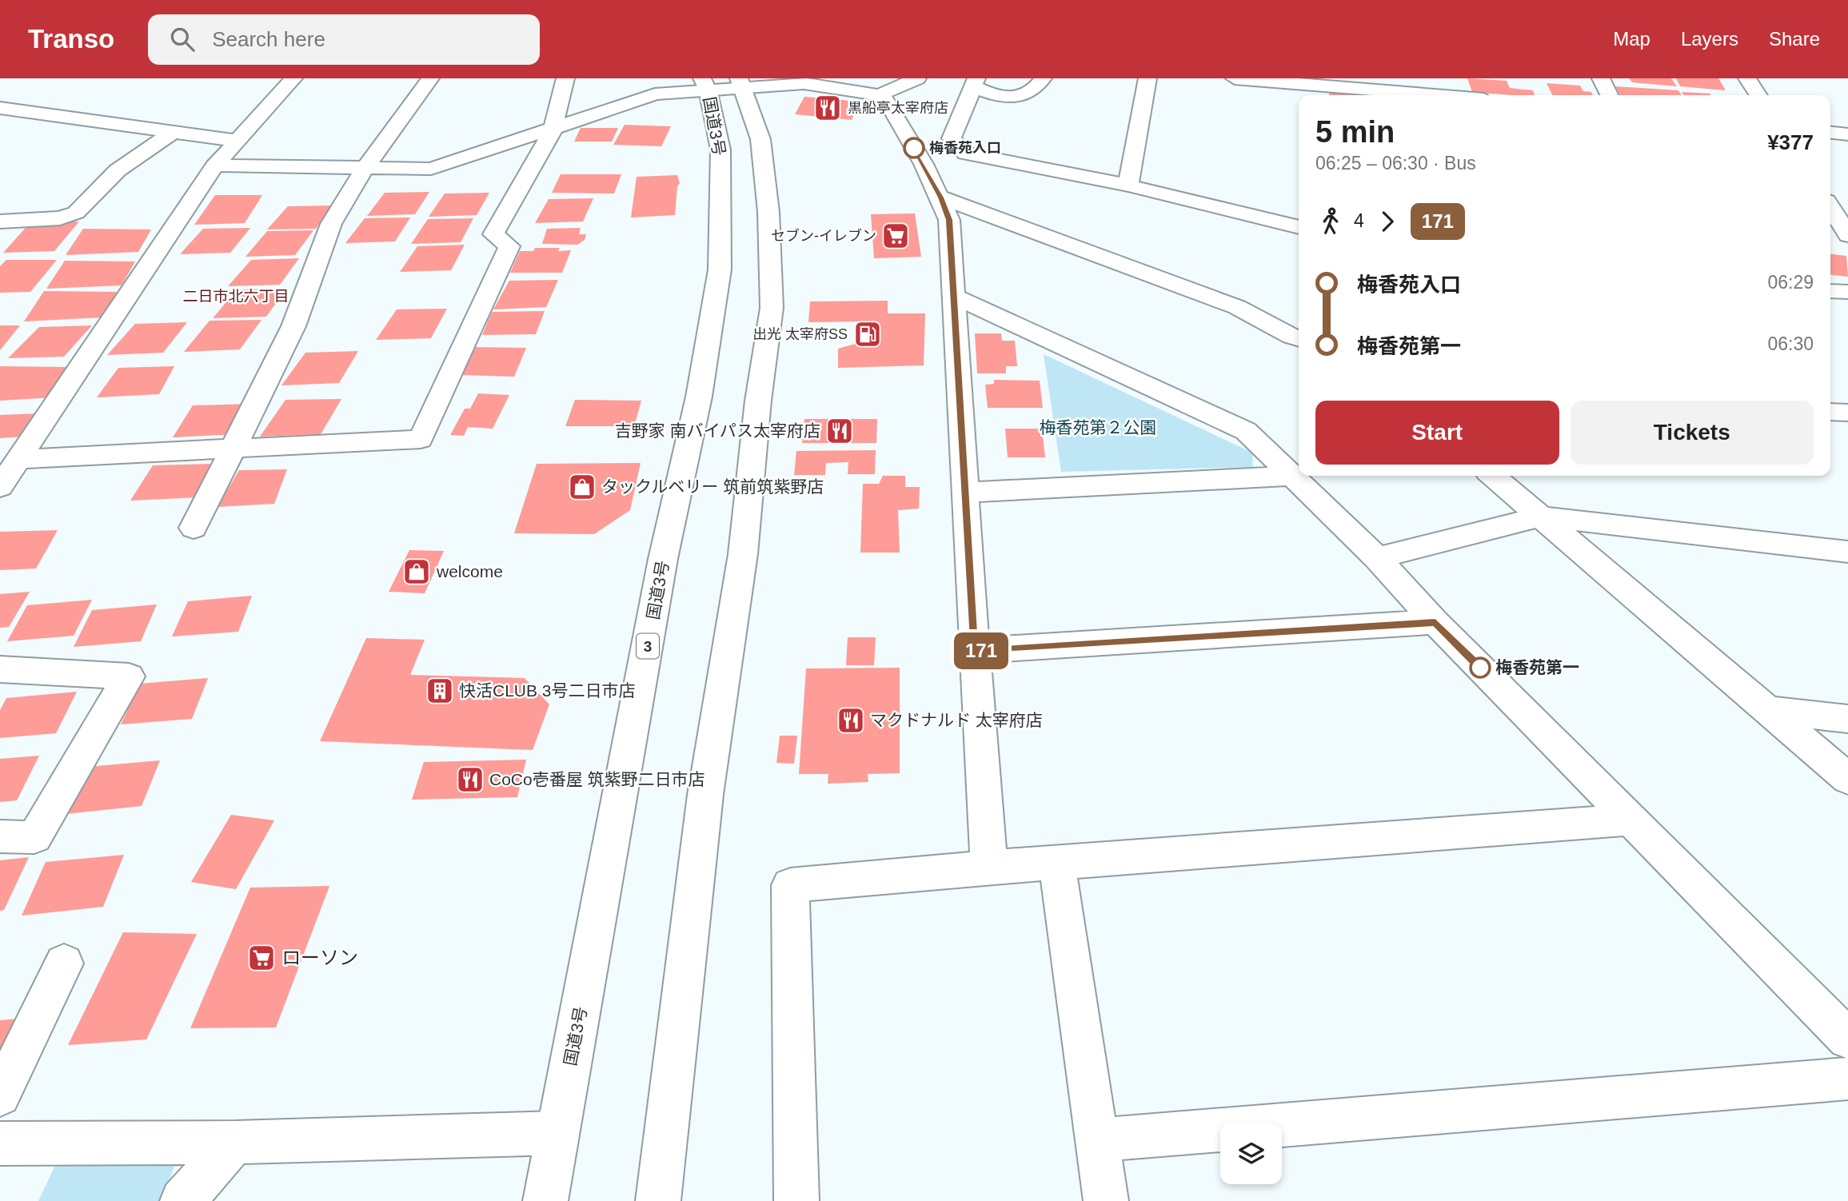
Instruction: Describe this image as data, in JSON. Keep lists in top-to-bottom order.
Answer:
{
  "streets": {
    "main road": ["国道3号", "3"]
  },
  "districts": ["二日市北六丁目"],
  "parks": ["梅香苑第２公園"],
  "places": {
    "restaurant": [
      "黒船亭太宰府店",
      "吉野家 南バイパス太宰府店",
      "マクドナルド 太宰府店",
      "CoCo壱番屋 筑紫野二日市店"
    ],
    "other": ["梅香苑入口", "梅香苑第一"],
    "supermarket": ["セブン-イレブン", "ローソン"],
    "fuel station": ["出光 太宰府SS"],
    "shop": ["タックルベリー 筑前筑紫野店", "welcome"],
    "building": ["快活CLUB 3号二日市店"]
  },
  "lines": ["bus line 171"],
  "page": {
    "header": "Transo",
    "search": "Search here",
    "nav": ["Map", "Layers", "Share"],
    "on_map": "171",
    "heading": ["5 min", "06:25 – 06:30 · Bus", "¥377"],
    "legs": ["4", "171"],
    "list": [
      {
        "name": "梅香苑入口",
        "value": "06:29"
      },
      {
        "name": "梅香苑第一",
        "value": "06:30"
      }
    ],
    "buttons": ["Start", "Tickets"]
  }
}
